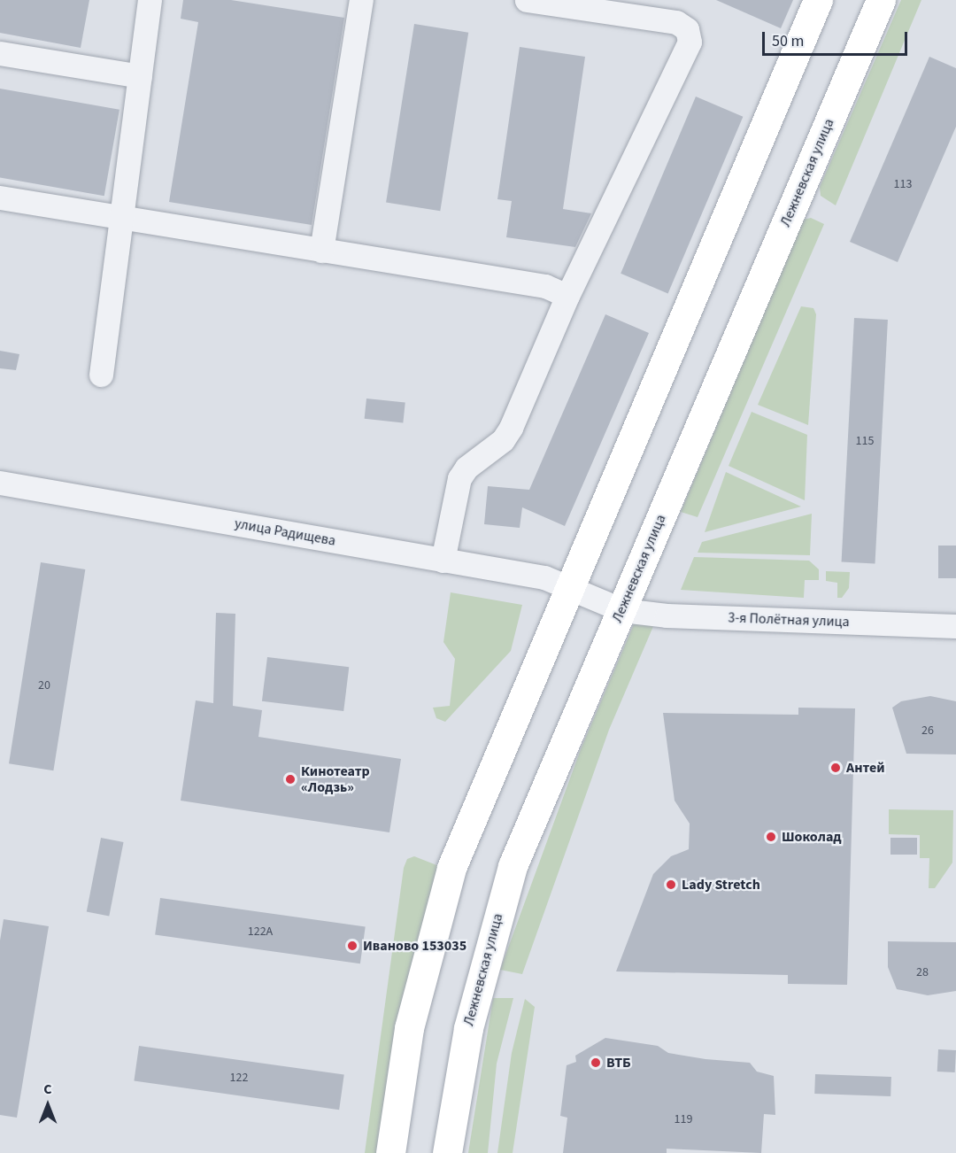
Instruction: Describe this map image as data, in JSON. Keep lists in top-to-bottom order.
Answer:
{
  "streets": {
    "highway": ["Лежневская улица"],
    "street": ["улица Радищева", "3-я Полётная улица"]
  },
  "crossings": [
    ["Лежневская улица", "3-я Полётная улица"],
    ["улица Радищева", "3-я Полётная улица"]
  ],
  "places": [
    "Антей",
    "Кинотеатр «Лодзь»",
    "Шоколад",
    "Lady Stretch",
    "Иваново 153035",
    "ВТБ"
  ],
  "house_numbers": [
    "113",
    "115",
    "20",
    "26",
    "122А",
    "28",
    "122",
    "119"
  ],
  "scale_bar": "50 m",
  "north": "top"
}
